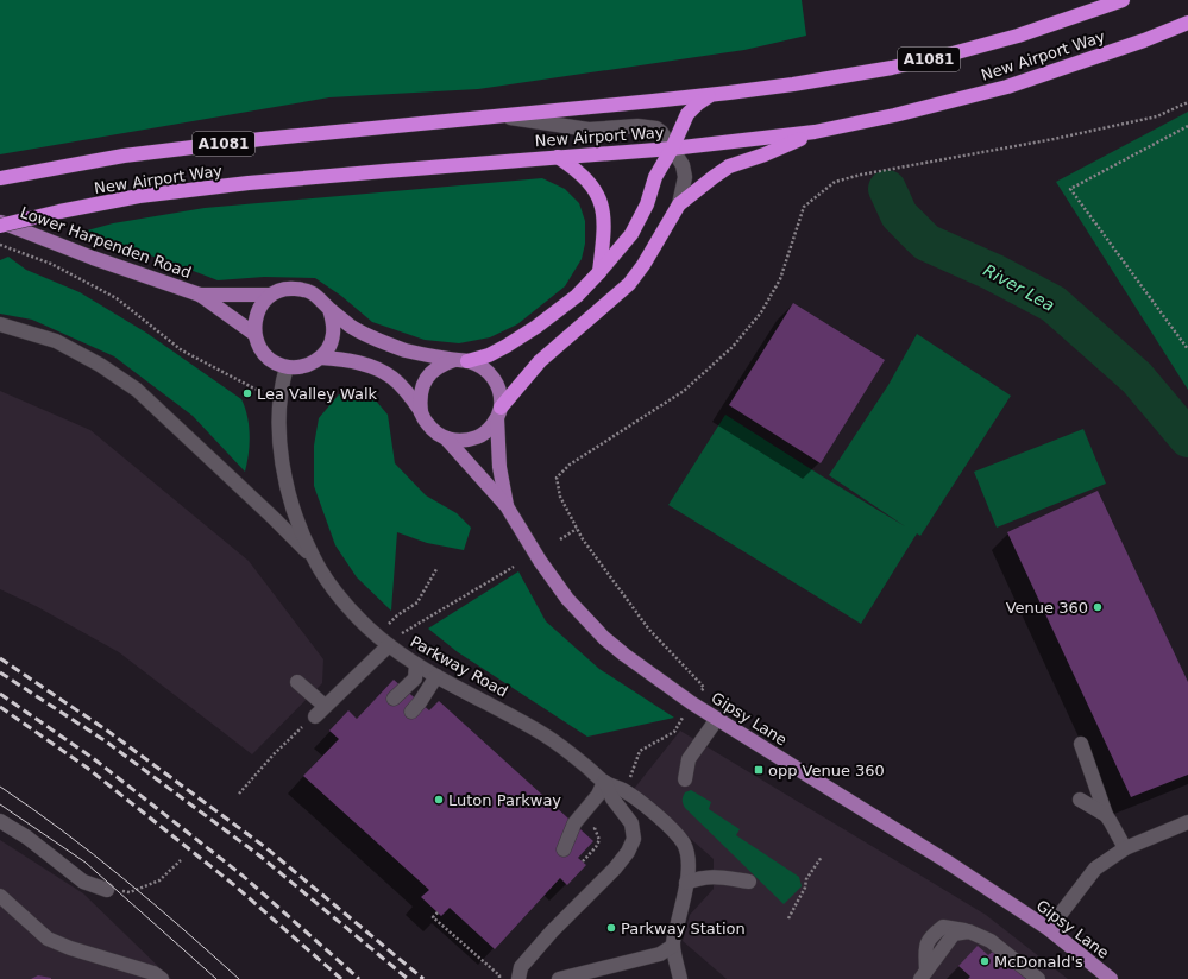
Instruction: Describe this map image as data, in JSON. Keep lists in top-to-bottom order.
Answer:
{
  "streets": {
    "highway": ["New Airport Way", "A1081"],
    "main road": ["Lower Harpenden Road", "Gipsy Lane"],
    "street": ["Parkway Road"]
  },
  "crossings": [
    ["Lower Harpenden Road", "Parkway Road"]
  ],
  "water": ["River Lea"],
  "places": {
    "other": [
      "Lea Valley Walk",
      "Venue 360",
      "Luton Parkway",
      "Parkway Station",
      "McDonald's"
    ],
    "transit": ["opp Venue 360"]
  }
}
